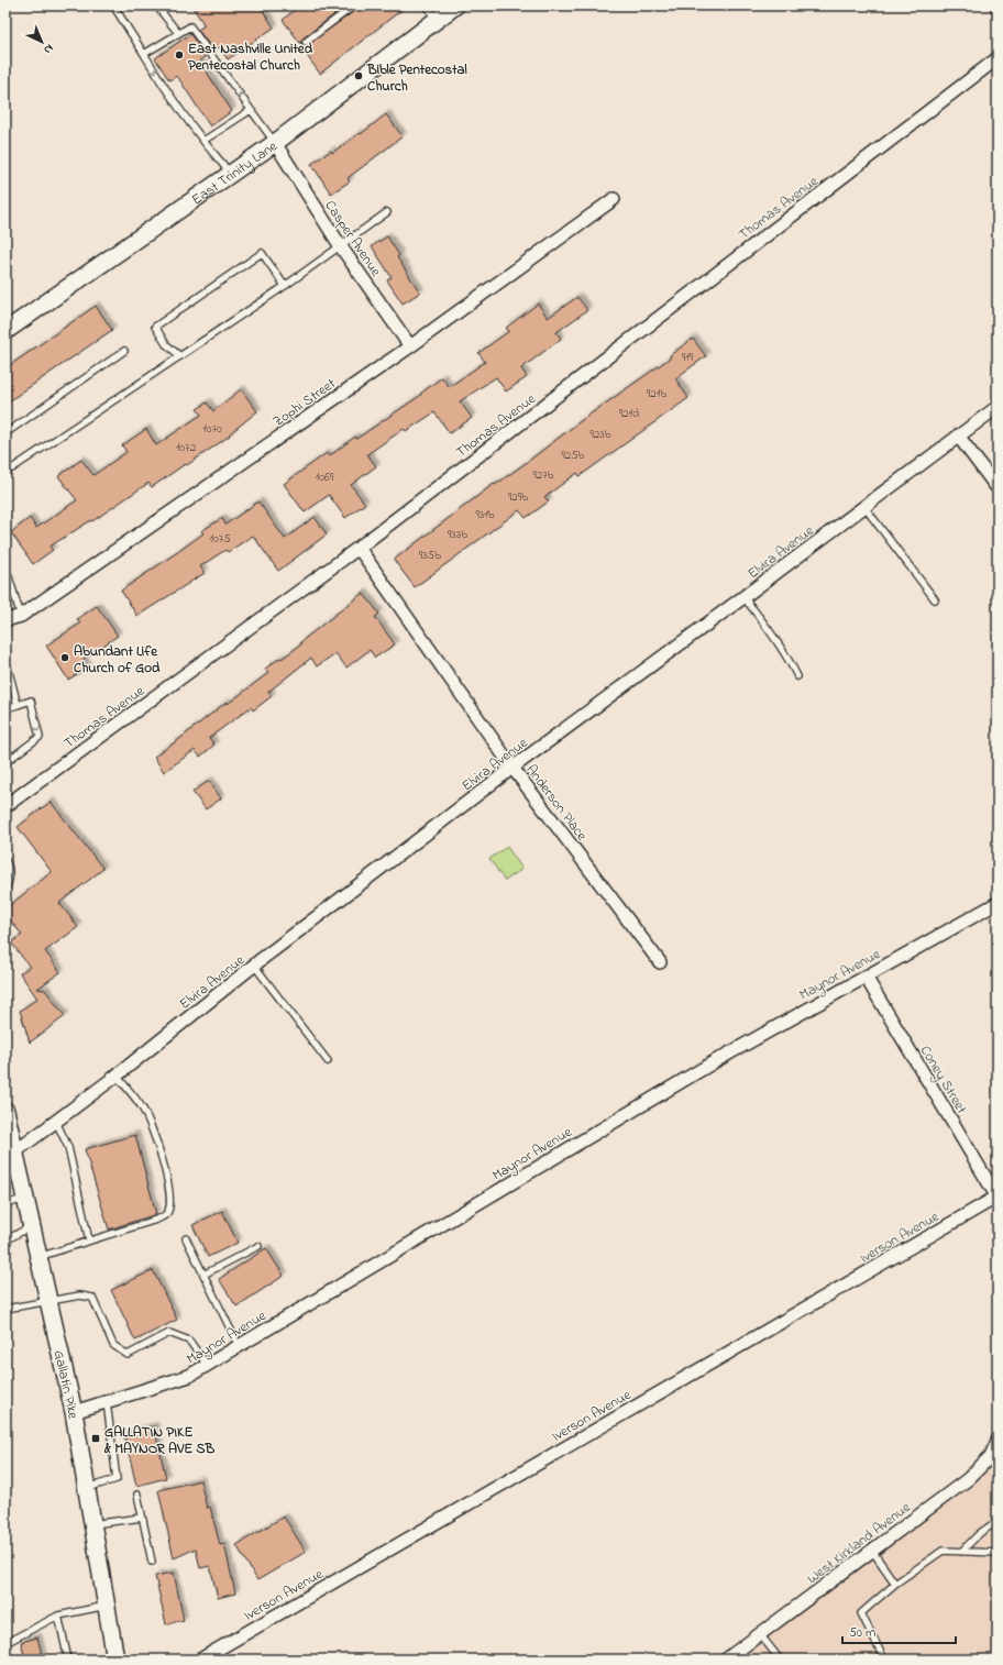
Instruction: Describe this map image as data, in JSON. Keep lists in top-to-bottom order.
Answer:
{
  "streets": {
    "main road": ["East Trinity Lane", "Gallatin Pike"],
    "street": [
      "Thomas Avenue",
      "Casper Avenue",
      "Zophi Street",
      "Elvira Avenue",
      "Anderson Place",
      "Maynor Avenue",
      "Coney Street",
      "Iverson Avenue",
      "West Kirkland Avenue"
    ]
  },
  "crossings": [
    ["East Trinity Lane", "Casper Avenue"],
    ["Thomas Avenue", "Anderson Place"],
    ["Casper Avenue", "Zophi Street"],
    ["Elvira Avenue", "Anderson Place"],
    ["Elvira Avenue", "Gallatin Pike"],
    ["Maynor Avenue", "Coney Street"],
    ["Maynor Avenue", "Gallatin Pike"],
    ["Coney Street", "Iverson Avenue"]
  ],
  "places": {
    "other": ["East Nashville United Pentecostal Church", "Bible Pentecostal Church", "Abundant Life Church of God"],
    "transit": ["GALLATIN PIKE & MAYNOR AVE SB"]
  },
  "house_numbers": [
    "919",
    "921b",
    "921d",
    "1070",
    "923b",
    "1072",
    "925b",
    "927b",
    "1069",
    "929b",
    "931b",
    "933b",
    "1075",
    "935b"
  ],
  "scale_bar": "50 m",
  "north": "bottom right"
}
